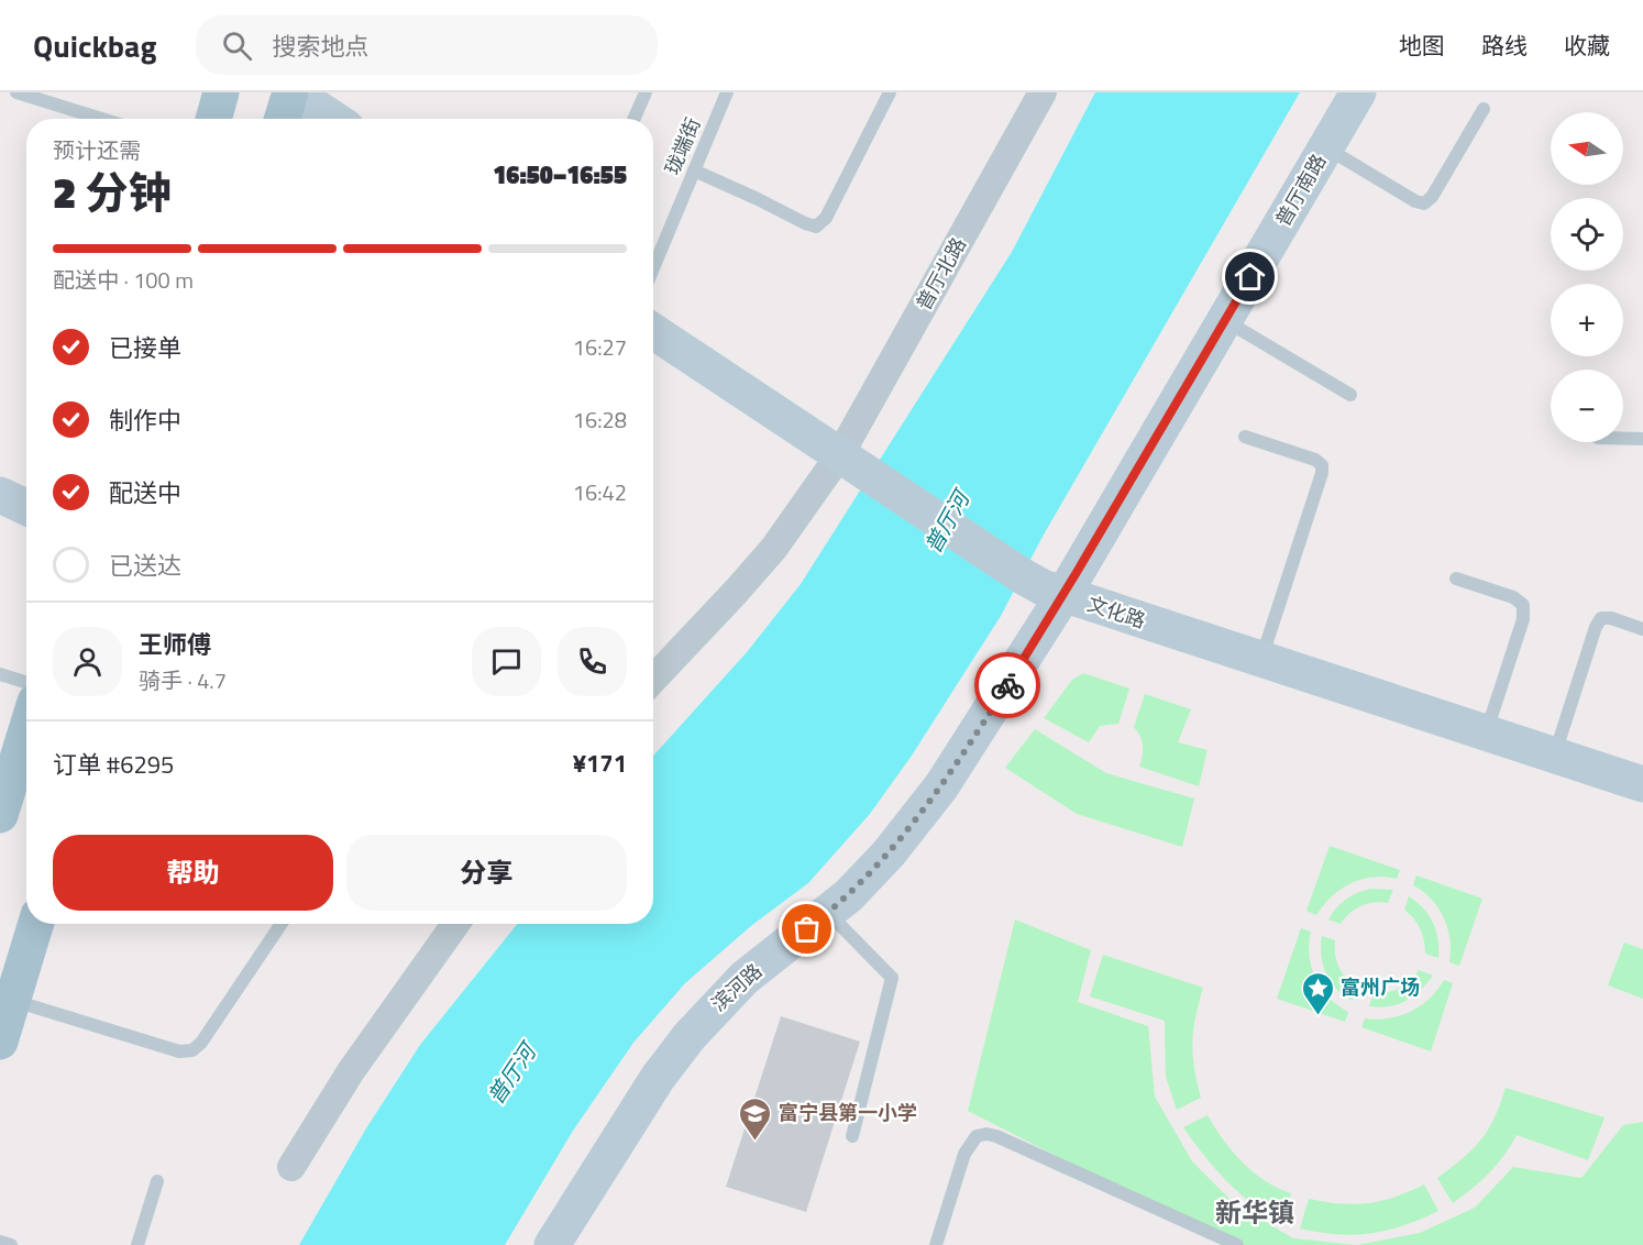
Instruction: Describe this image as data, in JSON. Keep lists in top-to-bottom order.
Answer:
{
  "streets": {
    "street": [
      "普厅南路",
      "普厅北路",
      "文化路",
      "滨河路"
    ],
    "lane": ["珑端街"]
  },
  "crossings": [
    ["普厅南路", "文化路"],
    ["普厅南路", "滨河路"],
    ["普厅北路", "文化路"],
    ["文化路", "滨河路"]
  ],
  "districts": ["新华镇"],
  "water": ["普厅河"],
  "places": {
    "place": ["富州广场"],
    "school or university": ["富宁县第一小学"]
  },
  "north": "left",
  "page": {
    "header": "Quickbag",
    "search": "搜索地点",
    "nav": ["地图", "路线", "收藏"],
    "map_buttons": ["+", "−"],
    "heading": ["2 分钟", "预计还需", "16:50–16:55"],
    "panel": [
      "王师傅",
      "骑手 · 4.7",
      "订单 #6295",
      "¥171"
    ],
    "bar": "配送中 · 100 m",
    "list": [
      ["已接单", "16:27"],
      ["制作中", "16:28"],
      ["配送中", "16:42"],
      "已送达"
    ],
    "buttons": ["帮助", "分享"]
  }
}
